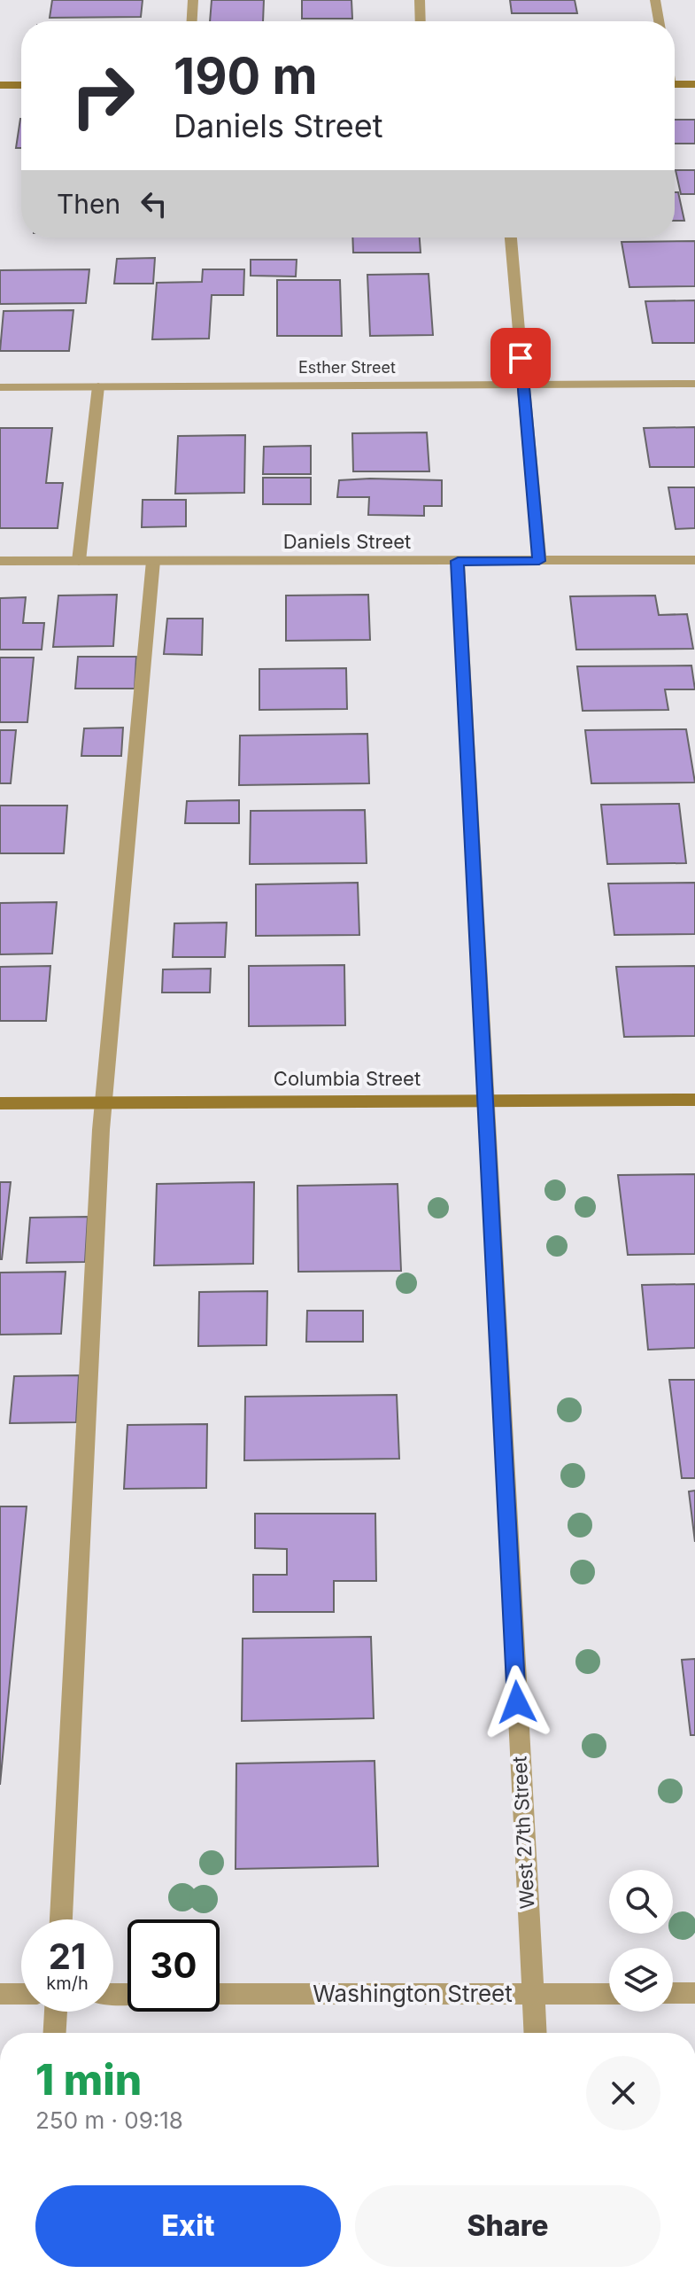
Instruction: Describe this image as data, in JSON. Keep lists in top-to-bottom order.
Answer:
{
  "streets": {
    "street": [
      "Esther Street",
      "Daniels Street",
      "Columbia Street",
      "West 27th Street",
      "Washington Street"
    ]
  },
  "crossings": [
    ["Daniels Street", "West 27th Street"],
    ["Columbia Street", "West 27th Street"],
    ["West 27th Street", "Washington Street"]
  ],
  "page": {
    "turn": ["190 m", "Daniels Street"],
    "then": "Then",
    "speed": "21 km/h",
    "limit": "30",
    "heading": ["1 min", "250 m · 09:18"],
    "buttons": ["Exit", "Share"]
  }
}
